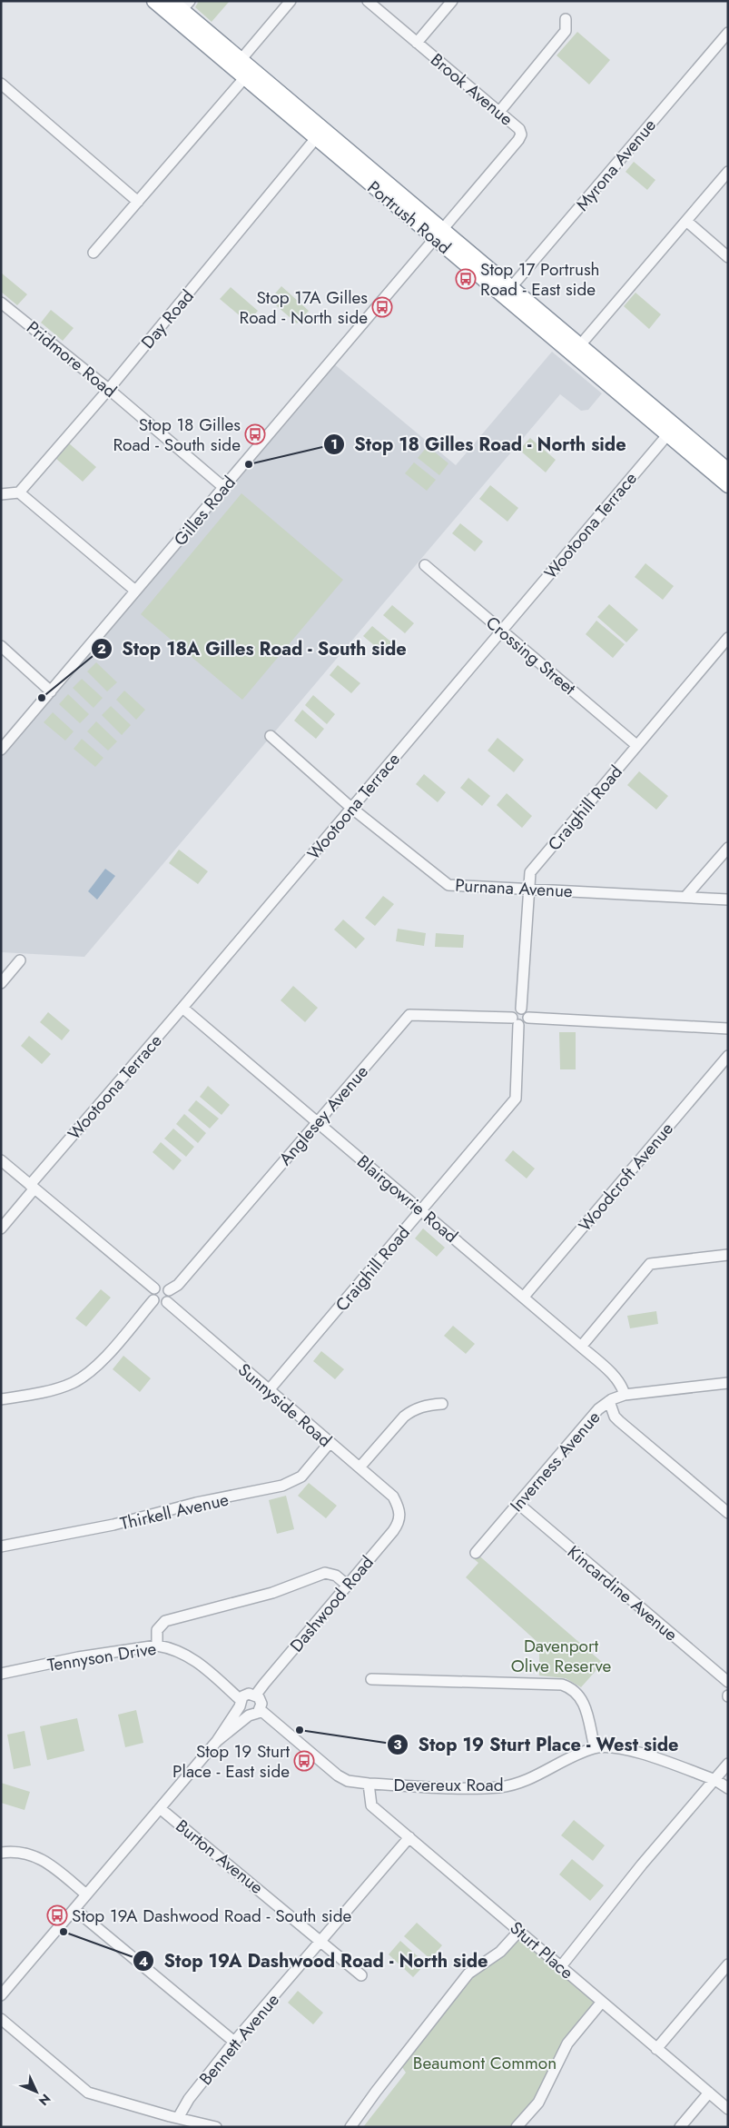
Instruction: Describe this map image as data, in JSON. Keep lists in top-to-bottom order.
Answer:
{
  "streets": {
    "highway": ["Portrush Road"],
    "street": [
      "Brook Avenue",
      "Myrona Avenue",
      "Day Road",
      "Pridmore Road",
      "Gilles Road",
      "Wootoona Terrace",
      "Crossing Street",
      "Craighill Road",
      "Purnana Avenue",
      "Anglesey Avenue",
      "Woodcroft Avenue",
      "Blairgowrie Road",
      "Sunnyside Road",
      "Inverness Avenue",
      "Thirkell Avenue",
      "Kincardine Avenue",
      "Dashwood Road",
      "Tennyson Drive",
      "Devereux Road",
      "Burton Avenue",
      "Sturt Place",
      "Bennett Avenue"
    ]
  },
  "crossings": [
    ["Brook Avenue", "Portrush Road"],
    ["Brook Avenue", "Gilles Road"],
    ["Myrona Avenue", "Portrush Road"],
    ["Portrush Road", "Day Road"],
    ["Portrush Road", "Gilles Road"],
    ["Portrush Road", "Wootoona Terrace"],
    ["Day Road", "Pridmore Road"],
    ["Pridmore Road", "Gilles Road"],
    ["Wootoona Terrace", "Crossing Street"],
    ["Wootoona Terrace", "Purnana Avenue"],
    ["Wootoona Terrace", "Blairgowrie Road"],
    ["Crossing Street", "Craighill Road"],
    ["Craighill Road", "Purnana Avenue"],
    ["Craighill Road", "Anglesey Avenue"],
    ["Craighill Road", "Blairgowrie Road"],
    ["Craighill Road", "Sunnyside Road"],
    ["Anglesey Avenue", "Blairgowrie Road"],
    ["Anglesey Avenue", "Sunnyside Road"],
    ["Woodcroft Avenue", "Blairgowrie Road"],
    ["Blairgowrie Road", "Inverness Avenue"],
    ["Sunnyside Road", "Thirkell Avenue"],
    ["Sunnyside Road", "Dashwood Road"],
    ["Inverness Avenue", "Kincardine Avenue"],
    ["Dashwood Road", "Tennyson Drive"],
    ["Dashwood Road", "Devereux Road"],
    ["Tennyson Drive", "Devereux Road"],
    ["Devereux Road", "Sturt Place"],
    ["Burton Avenue", "Bennett Avenue"],
    ["Sturt Place", "Bennett Avenue"]
  ],
  "parks": ["Davenport Olive Reserve", "Beaumont Common"],
  "places": {
    "bus stop": [
      "Stop 17 Portrush Road - East side",
      "Stop 17A Gilles Road - North side",
      "Stop 18 Gilles Road - South side",
      "Stop 19 Sturt Place - East side",
      "Stop 19A Dashwood Road - South side"
    ],
    "other": [
      "Stop 18 Gilles Road - North side",
      "Stop 18A Gilles Road - South side",
      "Stop 19 Sturt Place - West side",
      "Stop 19A Dashwood Road - North side"
    ]
  },
  "north": "bottom right"
}
